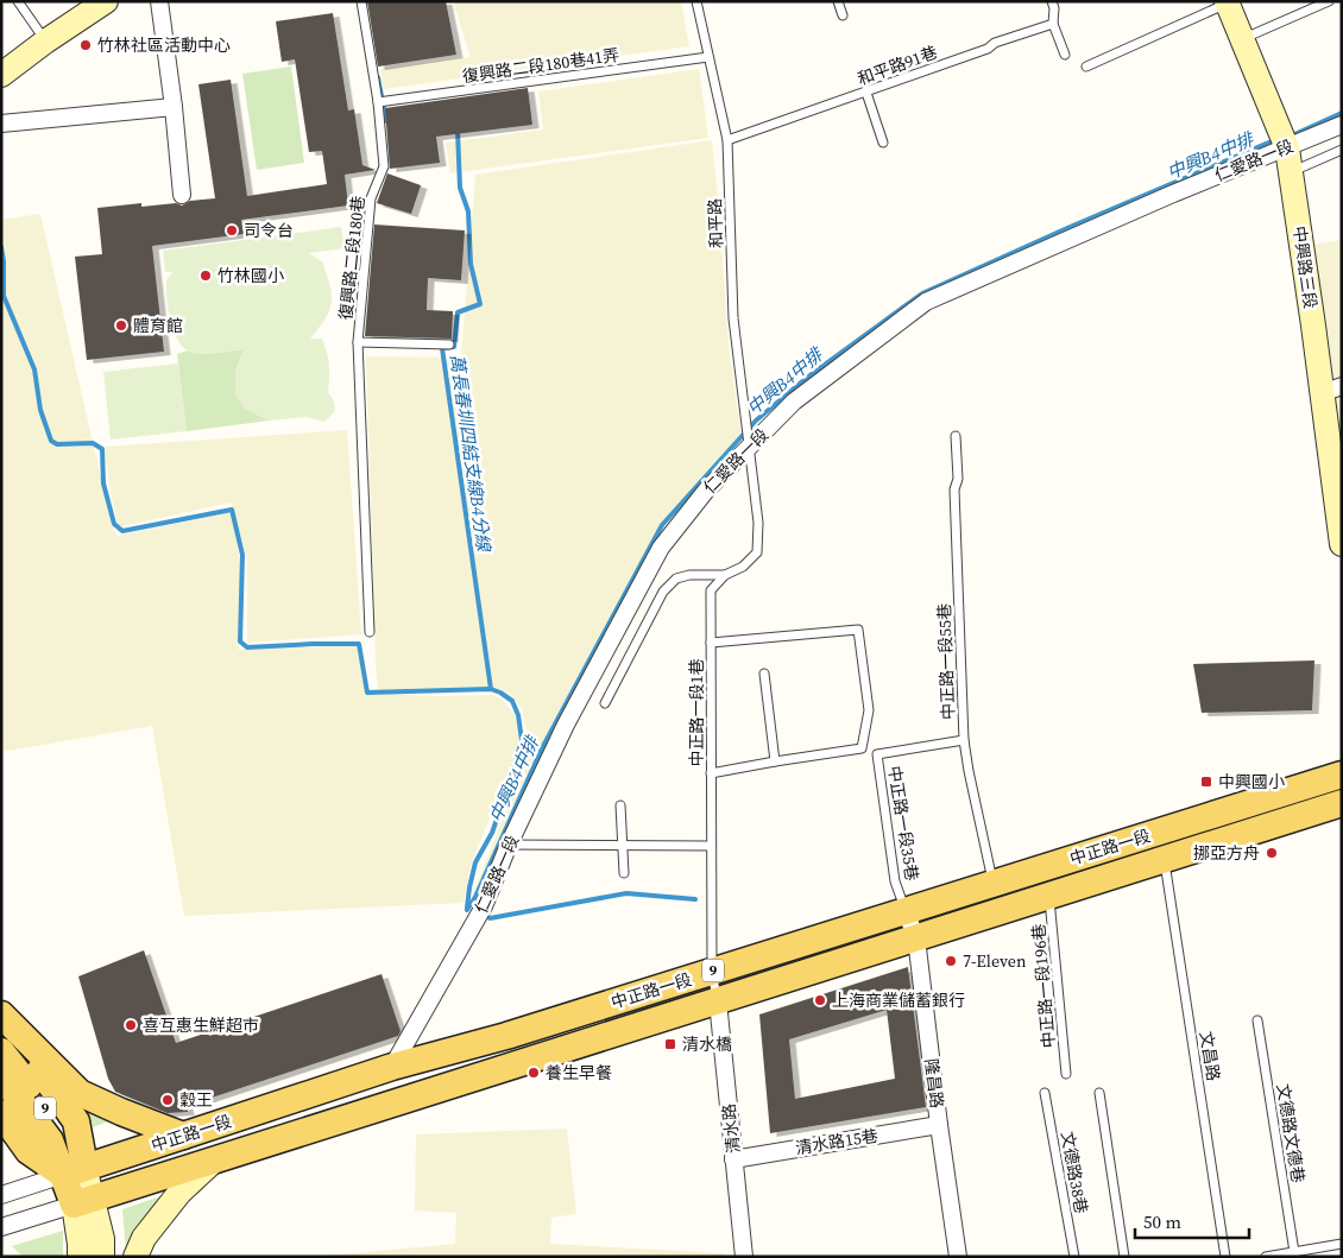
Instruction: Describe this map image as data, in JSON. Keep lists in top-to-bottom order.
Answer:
{
  "streets": {
    "main road": ["中正路一段", "9"],
    "street": [
      "仁愛路一段",
      "中興路三段",
      "隆昌路",
      "清水路",
      "清水路15巷"
    ],
    "lane": [
      "復興路二段180巷41弄",
      "和平路91巷",
      "和平路",
      "復興路二段180巷",
      "中正路一段55巷",
      "中正路一段1巷",
      "中正路一段35巷",
      "中正路一段196巷",
      "文昌路",
      "文德路文德巷",
      "文德路38巷"
    ]
  },
  "crossings": [
    ["復興路二段180巷41弄", "和平路"],
    ["復興路二段180巷41弄", "復興路二段180巷"],
    ["和平路91巷", "和平路"],
    ["仁愛路一段", "和平路"],
    ["仁愛路一段", "中興路三段"],
    ["仁愛路一段", "中正路一段1巷"],
    ["仁愛路一段", "中正路一段"],
    ["和平路", "中正路一段1巷"],
    ["中正路一段55巷", "中正路一段35巷"],
    ["中正路一段55巷", "中正路一段"],
    ["中正路一段1巷", "中正路一段"],
    ["中正路一段1巷", "清水路"],
    ["中正路一段35巷", "中正路一段"],
    ["中正路一段35巷", "隆昌路"],
    ["中正路一段", "9"],
    ["中正路一段", "中正路一段196巷"],
    ["中正路一段", "文昌路"],
    ["中正路一段", "隆昌路"],
    ["中正路一段", "清水路"],
    ["隆昌路", "清水路15巷"],
    ["清水路", "清水路15巷"]
  ],
  "water": ["中興B4中排", "萬長春圳四結支線B4分線"],
  "places": {
    "other": [
      "竹林社區活動中心",
      "司令台",
      "竹林國小",
      "體育館",
      "挪亞方舟",
      "7-Eleven",
      "上海商業儲蓄銀行",
      "喜互惠生鮮超市",
      "養生早餐",
      "穀王"
    ],
    "transit": ["中興國小", "清水橋"]
  },
  "scale_bar": "50 m"
}
